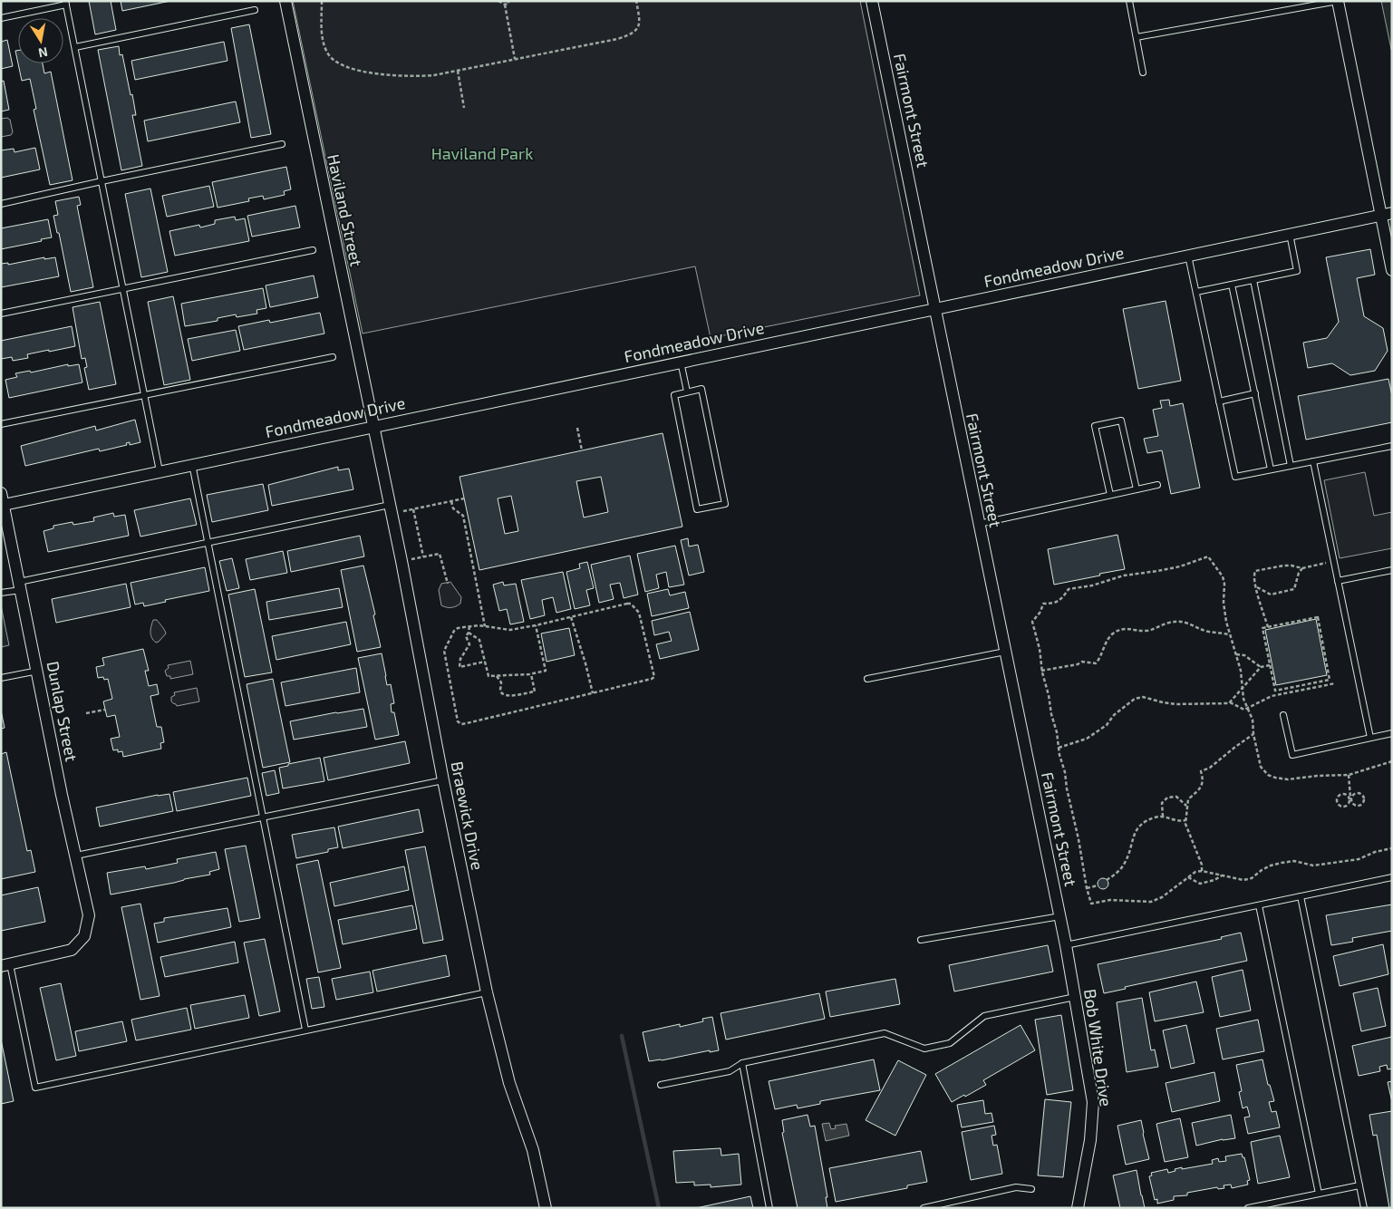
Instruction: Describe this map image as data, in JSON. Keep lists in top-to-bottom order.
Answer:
{
  "streets": {
    "street": [
      "Fairmont Street",
      "Haviland Street",
      "Fondmeadow Drive",
      "Dunlap Street",
      "Braewick Drive",
      "Bob White Drive"
    ]
  },
  "crossings": [
    ["Fairmont Street", "Fondmeadow Drive"],
    ["Fairmont Street", "Bob White Drive"],
    ["Haviland Street", "Fondmeadow Drive"],
    ["Haviland Street", "Braewick Drive"],
    ["Fondmeadow Drive", "Dunlap Street"],
    ["Fondmeadow Drive", "Braewick Drive"]
  ],
  "parks": ["Haviland Park"],
  "north": "bottom"
}
